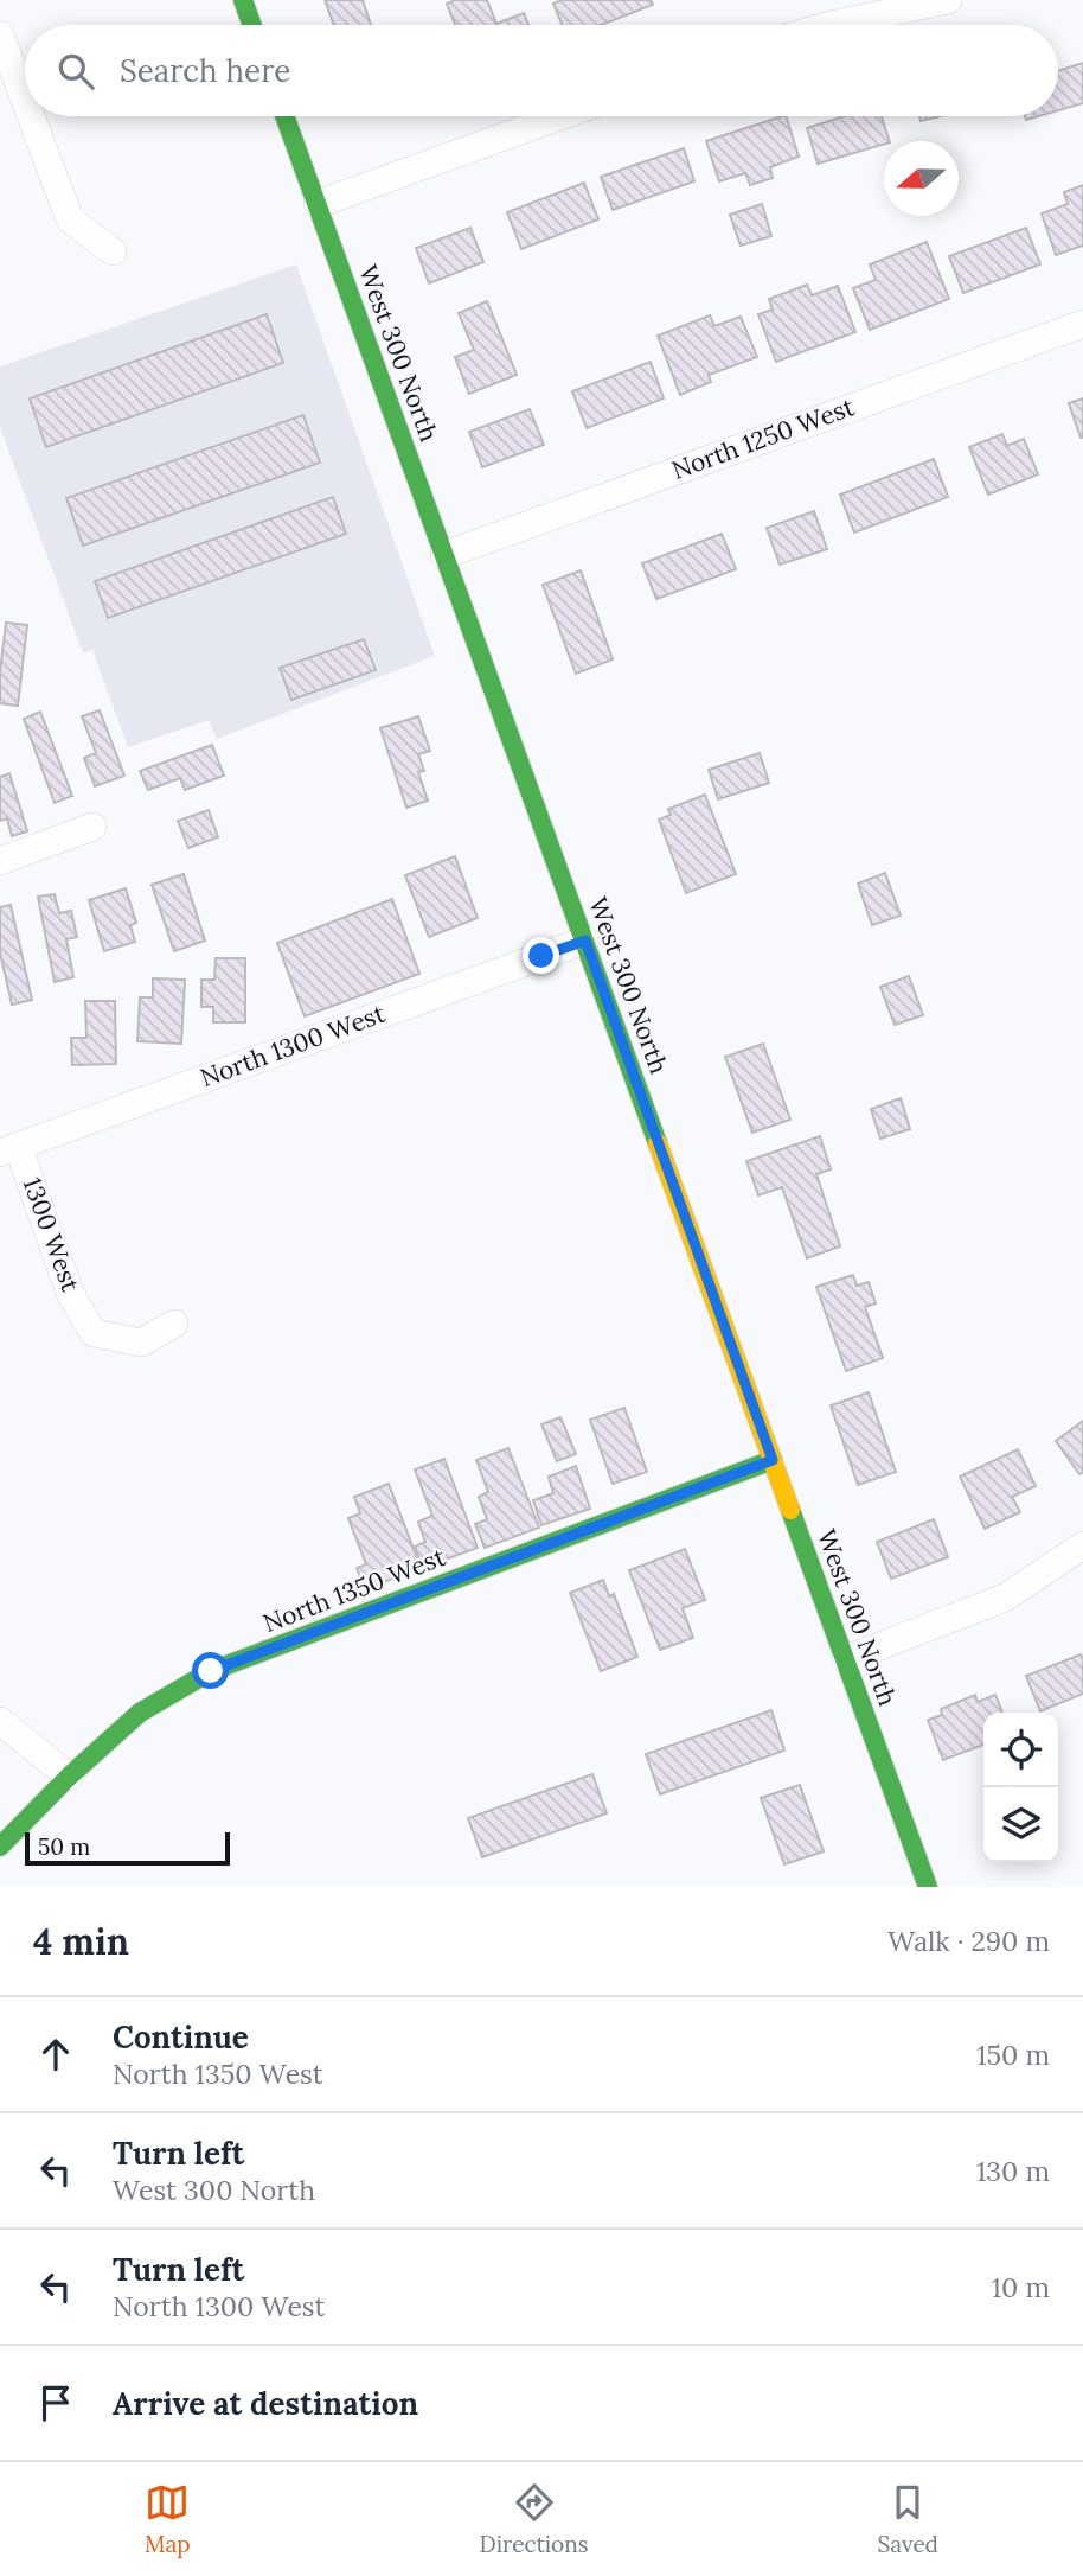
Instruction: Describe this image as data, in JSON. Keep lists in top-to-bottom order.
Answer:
{
  "streets": {
    "main road": ["West 300 North", "North 1350 West"],
    "street": ["North 1250 West", "North 1300 West", "1300 West"]
  },
  "crossings": [
    ["West 300 North", "North 1250 West"],
    ["West 300 North", "North 1300 West"],
    ["West 300 North", "North 1350 West"],
    ["North 1300 West", "1300 West"]
  ],
  "scale_bar": "50 m",
  "north": "left",
  "page": {
    "search": "Search here",
    "scale": "50 m",
    "heading": ["4 min", "Walk · 290 m"],
    "list": [
      ["Continue", "North 1350 West", "150 m"],
      ["Turn left", "West 300 North", "130 m"],
      ["Turn left", "North 1300 West", "10 m"],
      "Arrive at destination"
    ],
    "nav": ["Map", "Directions", "Saved"]
  }
}
